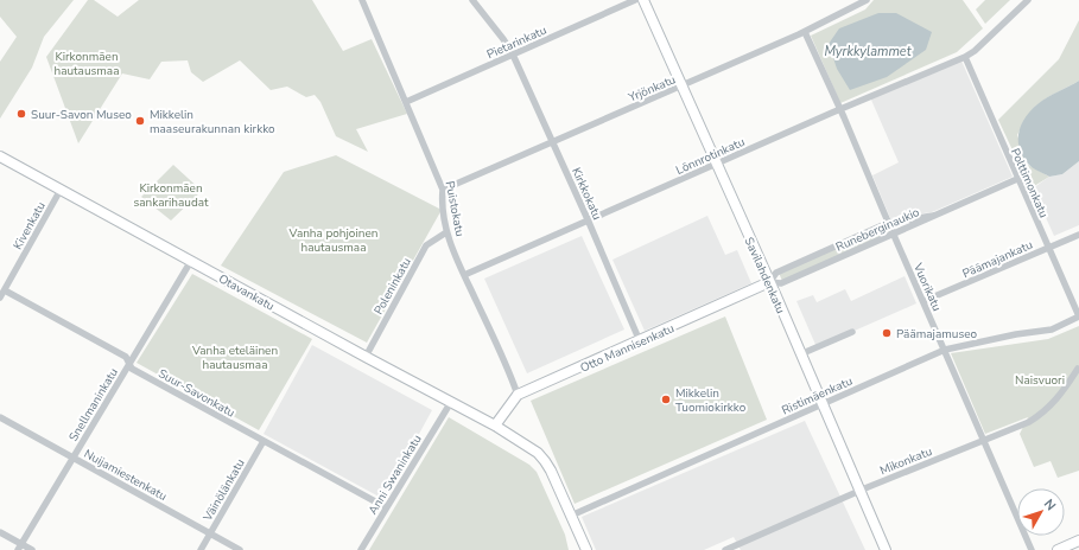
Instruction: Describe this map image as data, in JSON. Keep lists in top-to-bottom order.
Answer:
{
  "streets": {
    "main road": ["Savilahdenkatu", "Otavankatu", "Otto Mannisenkatu"],
    "street": [
      "Pietarinkatu",
      "Yrjönkatu",
      "Lönnrotinkatu",
      "Polttimonkatu",
      "Kirkkokatu",
      "Puistokatu",
      "Kivenkatu",
      "Runeberginaukio",
      "Päämajankatu",
      "Poleninkatu",
      "Vuorikatu",
      "Suur-Savonkatu",
      "Ristimäenkatu",
      "Snellmaninkatu",
      "Mikonkatu",
      "Nuijamiestenkatu",
      "Anni Swaninkatu",
      "Väinölänkatu"
    ]
  },
  "crossings": [
    ["Pietarinkatu", "Kirkkokatu"],
    ["Pietarinkatu", "Puistokatu"],
    ["Yrjönkatu", "Kirkkokatu"],
    ["Yrjönkatu", "Puistokatu"],
    ["Yrjönkatu", "Savilahdenkatu"],
    ["Yrjönkatu", "Vuorikatu"],
    ["Lönnrotinkatu", "Polttimonkatu"],
    ["Lönnrotinkatu", "Kirkkokatu"],
    ["Lönnrotinkatu", "Puistokatu"],
    ["Lönnrotinkatu", "Savilahdenkatu"],
    ["Lönnrotinkatu", "Vuorikatu"],
    ["Polttimonkatu", "Päämajankatu"],
    ["Polttimonkatu", "Ristimäenkatu"],
    ["Kirkkokatu", "Otto Mannisenkatu"],
    ["Puistokatu", "Poleninkatu"],
    ["Puistokatu", "Otto Mannisenkatu"],
    ["Kivenkatu", "Otavankatu"],
    ["Kivenkatu", "Suur-Savonkatu"],
    ["Runeberginaukio", "Savilahdenkatu"],
    ["Runeberginaukio", "Vuorikatu"],
    ["Runeberginaukio", "Otto Mannisenkatu"],
    ["Päämajankatu", "Vuorikatu"],
    ["Savilahdenkatu", "Otto Mannisenkatu"],
    ["Savilahdenkatu", "Ristimäenkatu"],
    ["Savilahdenkatu", "Mikonkatu"],
    ["Poleninkatu", "Otavankatu"],
    ["Vuorikatu", "Ristimäenkatu"],
    ["Vuorikatu", "Mikonkatu"],
    ["Otavankatu", "Ristimäenkatu"],
    ["Otavankatu", "Snellmaninkatu"],
    ["Otavankatu", "Anni Swaninkatu"],
    ["Suur-Savonkatu", "Snellmaninkatu"],
    ["Suur-Savonkatu", "Anni Swaninkatu"],
    ["Suur-Savonkatu", "Väinölänkatu"],
    ["Snellmaninkatu", "Nuijamiestenkatu"],
    ["Nuijamiestenkatu", "Väinölänkatu"]
  ],
  "water": ["Myrkkylammet"],
  "parks": [
    "Kirkonmäen hautausmaa",
    "Kirkonmäen sankarihaudat",
    "Vanha pohjoinen hautausmaa",
    "Vanha eteläinen hautausmaa",
    "Naisvuori"
  ],
  "places": [
    "Suur-Savon Museo",
    "Mikkelin maaseurakunnan kirkko",
    "Päämajamuseo",
    "Mikkelin Tuomiokirkko"
  ],
  "north": "top right"
}
